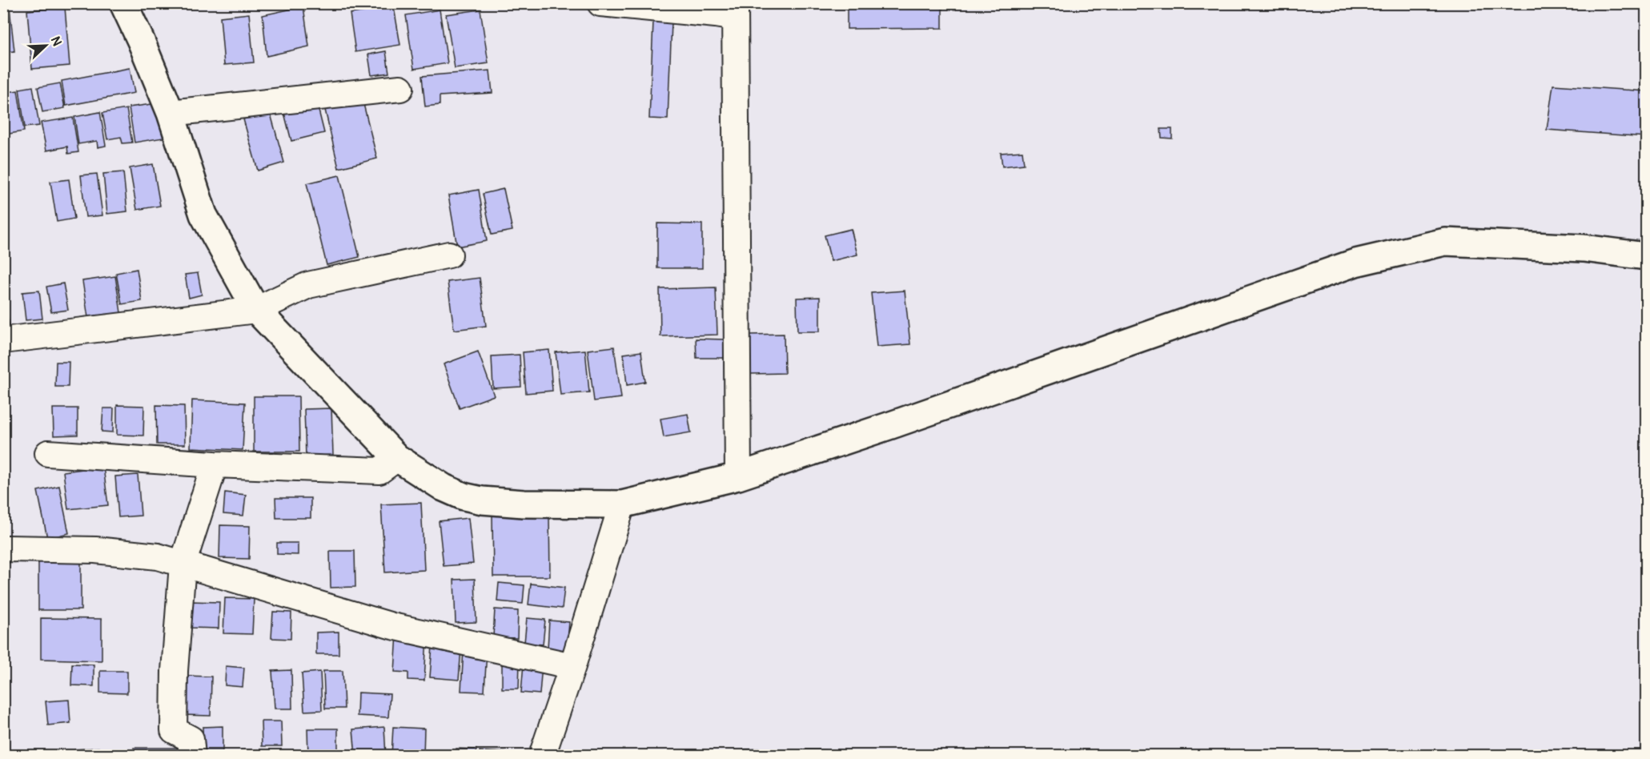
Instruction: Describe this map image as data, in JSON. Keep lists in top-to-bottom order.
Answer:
{
  "north": "top right"
}
